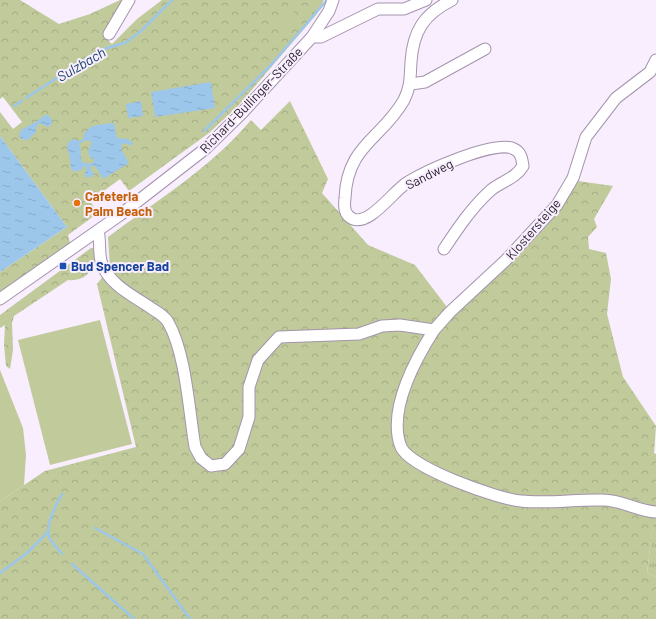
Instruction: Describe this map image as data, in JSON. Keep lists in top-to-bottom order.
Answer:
{
  "streets": {
    "street": ["Richard-Bullinger-Straße", "Sandweg", "Klostersteige"]
  },
  "water": ["Sulzbach"],
  "places": {
    "other": ["Cafeteria Palm Beach"],
    "transit": ["Bud Spencer Bad"]
  }
}
